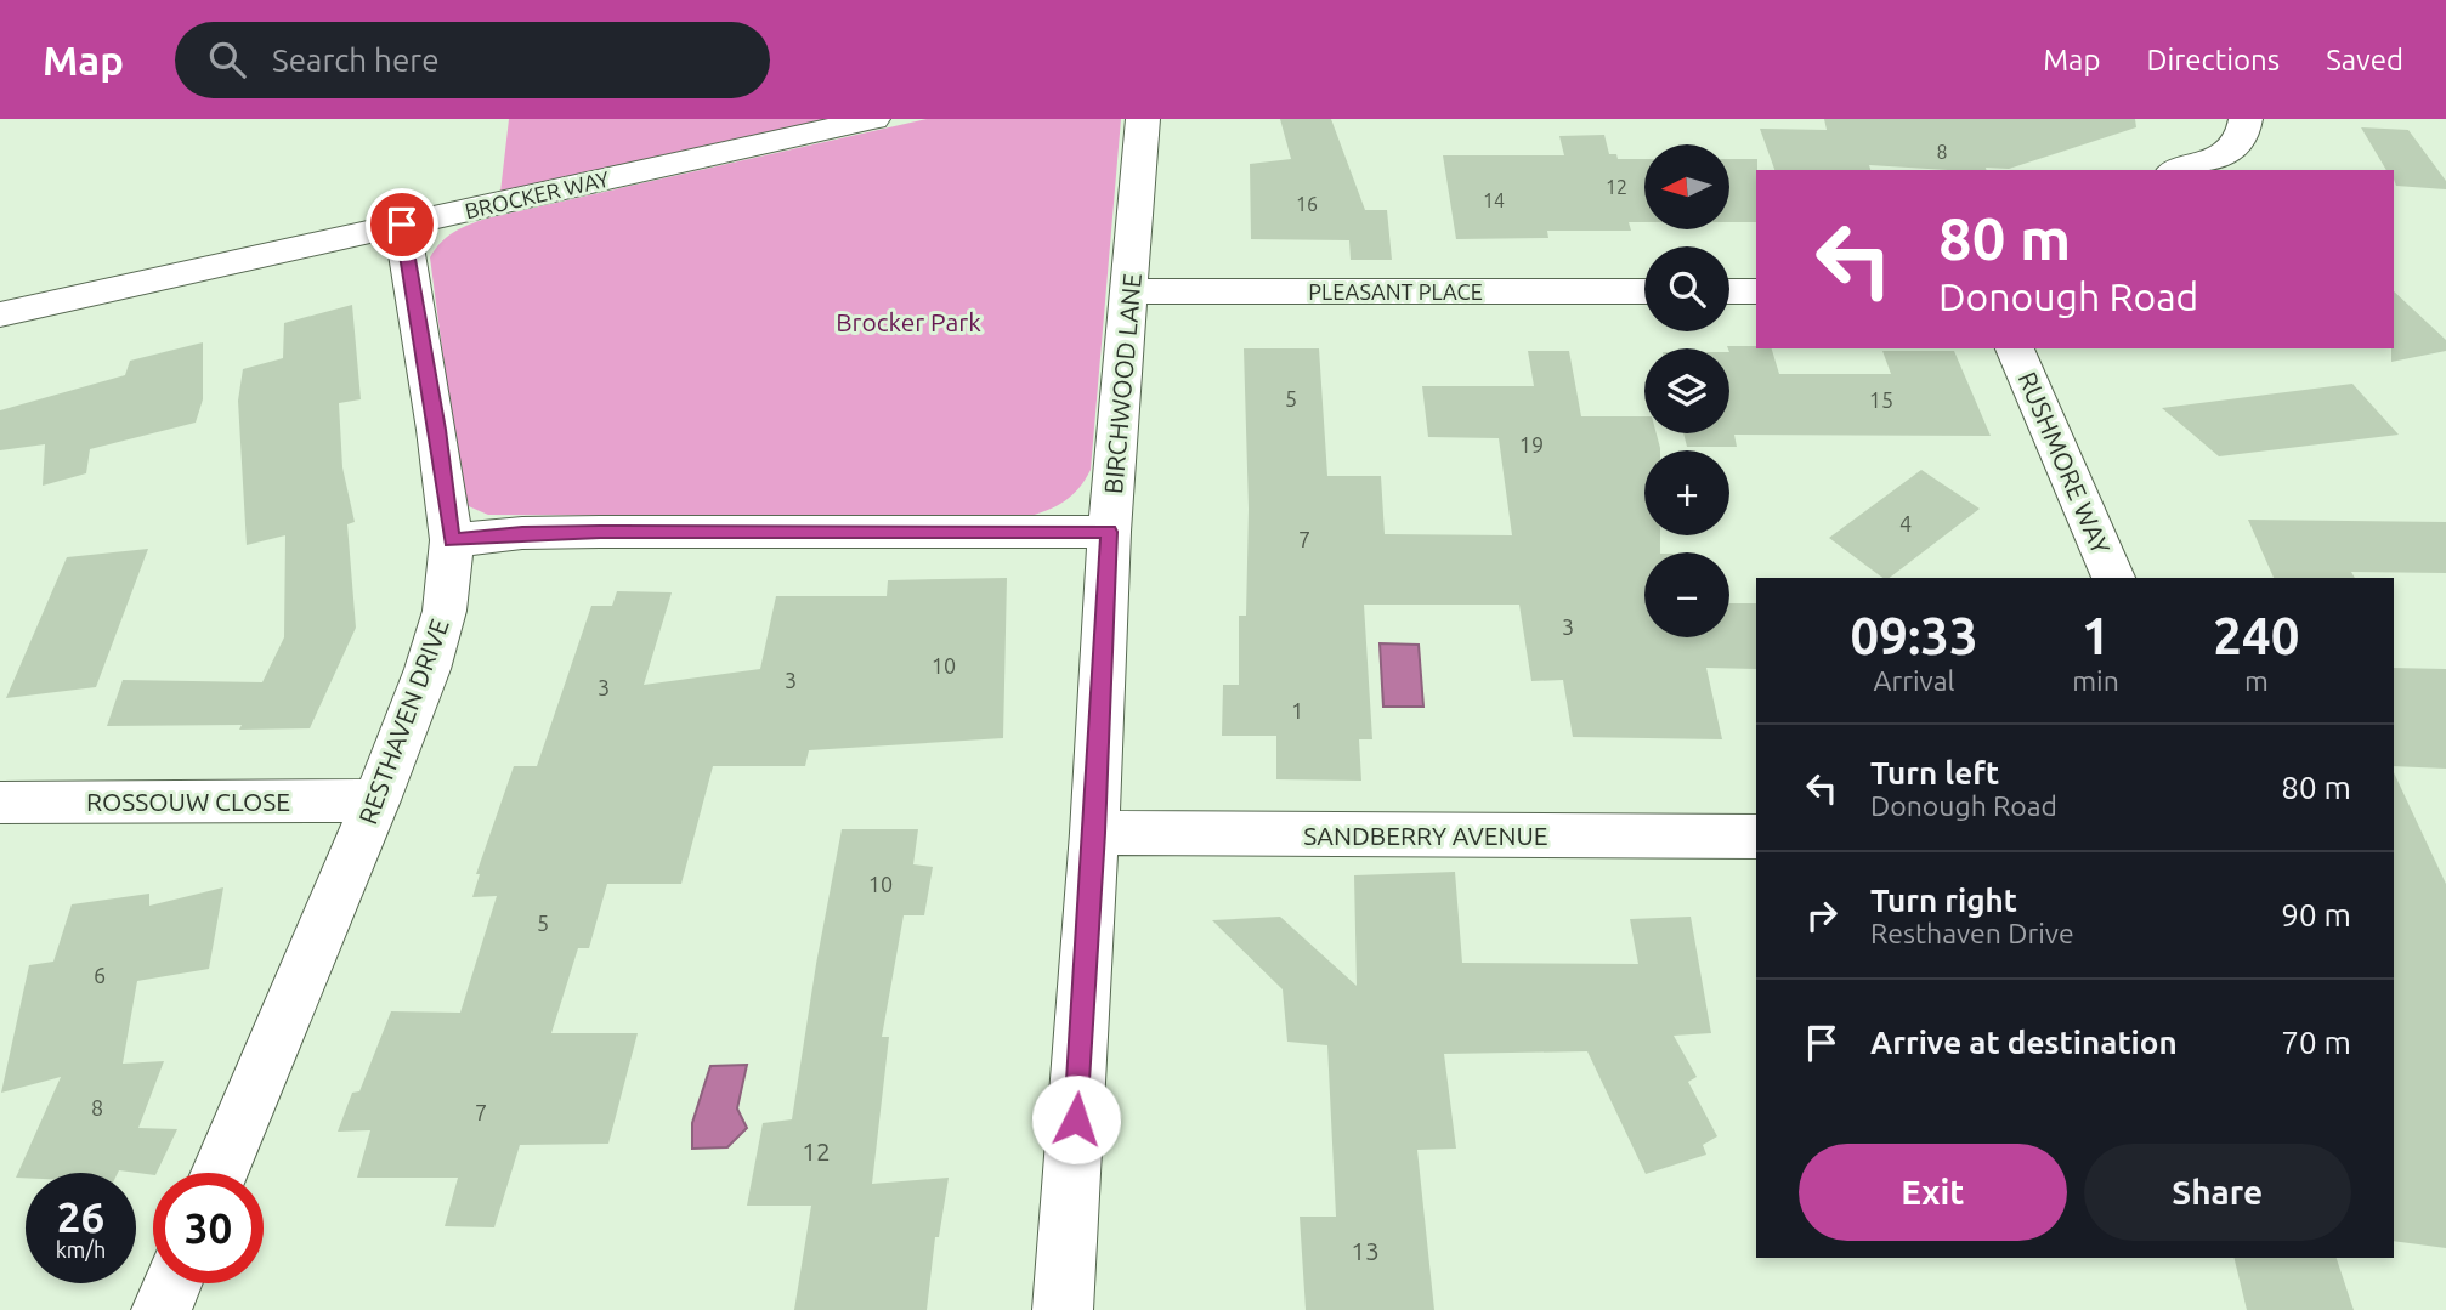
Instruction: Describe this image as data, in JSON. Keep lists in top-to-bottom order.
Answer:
{
  "streets": {
    "street": [
      "BROCKER WAY",
      "PLEASANT PLACE",
      "BIRCHWOOD LANE",
      "RUSHMORE WAY",
      "RESTHAVEN DRIVE",
      "ROSSOUW CLOSE",
      "SANDBERRY AVENUE"
    ]
  },
  "crossings": [
    ["BROCKER WAY", "RESTHAVEN DRIVE"],
    ["PLEASANT PLACE", "BIRCHWOOD LANE"],
    ["BIRCHWOOD LANE", "SANDBERRY AVENUE"],
    ["RESTHAVEN DRIVE", "ROSSOUW CLOSE"]
  ],
  "parks": ["Brocker Park"],
  "house_numbers": [
    "8",
    "12",
    "14",
    "16",
    "5",
    "15",
    "19",
    "4",
    "7",
    "3",
    "10",
    "3",
    "3",
    "1",
    "10",
    "5",
    "6",
    "8",
    "7",
    "12",
    "13"
  ],
  "north": "left",
  "page": {
    "header": "Map",
    "search": "Search here",
    "nav": ["Map", "Directions", "Saved"],
    "map_buttons": ["+", "−"],
    "turn": ["80 m", "Donough Road"],
    "eta": [
      "09:33",
      "Arrival",
      "1",
      "min",
      "240",
      "m"
    ],
    "list": [
      {
        "name": "Turn left",
        "note": "Donough Road",
        "value": "80 m"
      },
      {
        "name": "Turn right",
        "note": "Resthaven Drive",
        "value": "90 m"
      },
      {
        "name": "Arrive at destination",
        "value": "70 m"
      }
    ],
    "buttons": ["Exit", "Share"],
    "speed": "26 km/h",
    "limit": "30"
  }
}
